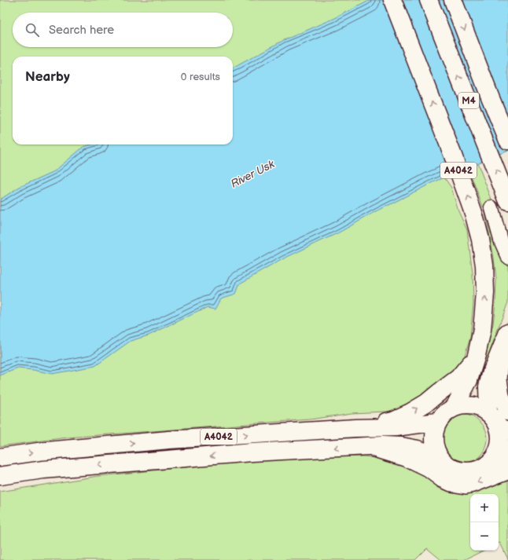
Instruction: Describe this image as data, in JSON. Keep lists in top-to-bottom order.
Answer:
{
  "streets": {
    "highway": ["M4", "A4042"]
  },
  "water": ["River Usk"],
  "page": {
    "search": "Search here",
    "heading": ["Nearby", "0 results"],
    "map_buttons": ["+", "−"]
  }
}
